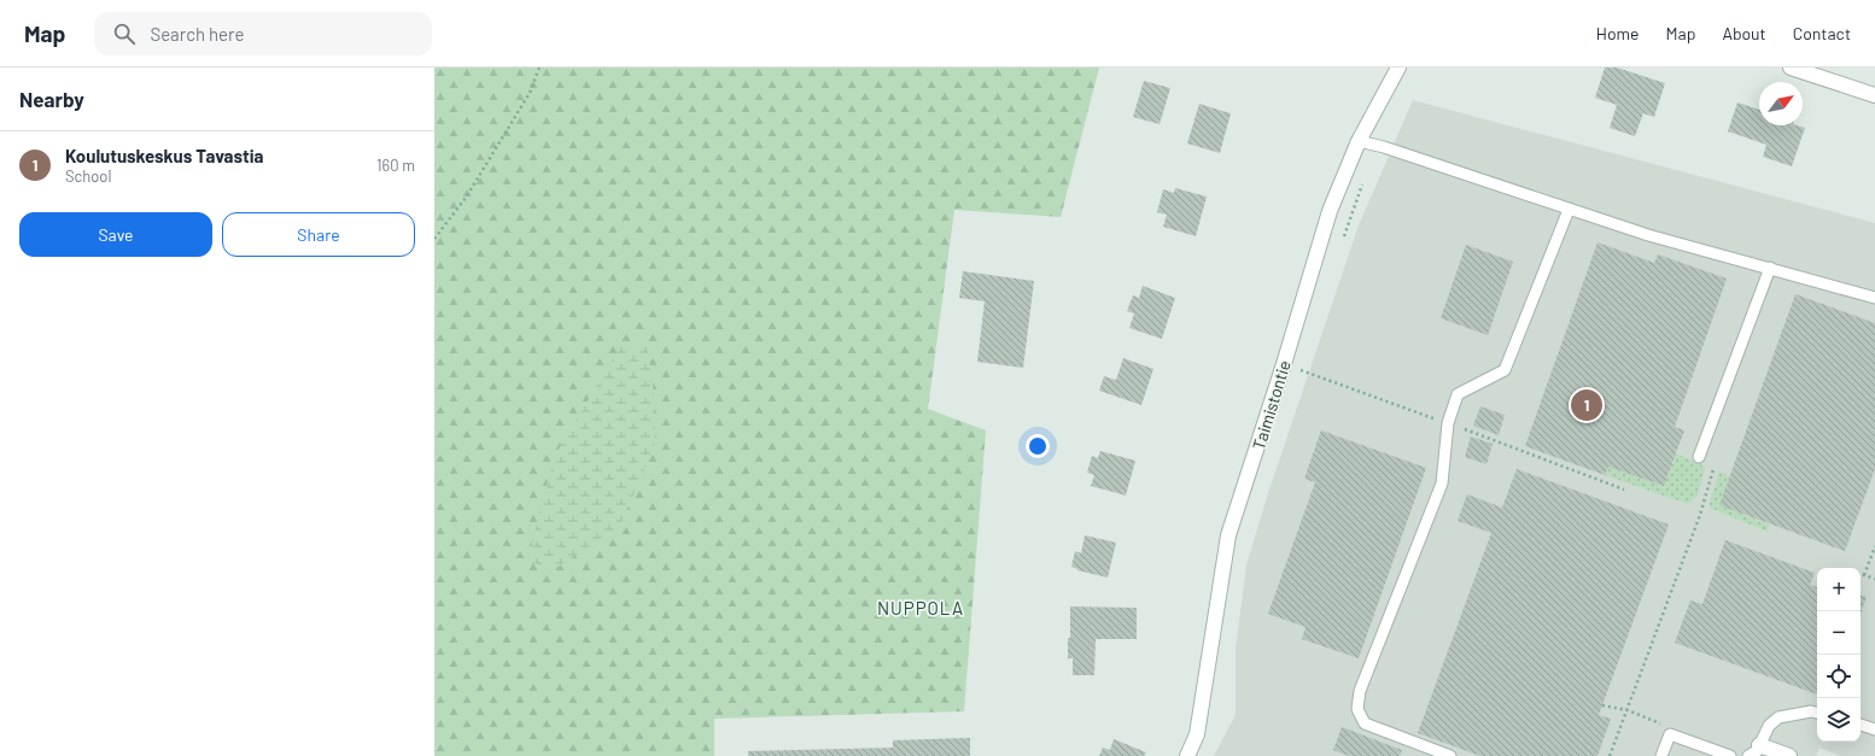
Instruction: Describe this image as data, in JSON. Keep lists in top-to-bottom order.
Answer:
{
  "streets": {
    "street": ["Taimistontie"]
  },
  "districts": ["NUPPOLA"],
  "north": "top right",
  "page": {
    "header": "Map",
    "search": "Search here",
    "nav": [
      "Home",
      "Map",
      "About",
      "Contact"
    ],
    "heading": "Nearby",
    "list": [
      {
        "mark": "1",
        "name": "Koulutuskeskus Tavastia",
        "note": "School",
        "value": "160 m"
      }
    ],
    "buttons": ["Save", "Share"],
    "pins": "1",
    "map_buttons": ["+", "−"]
  }
}
